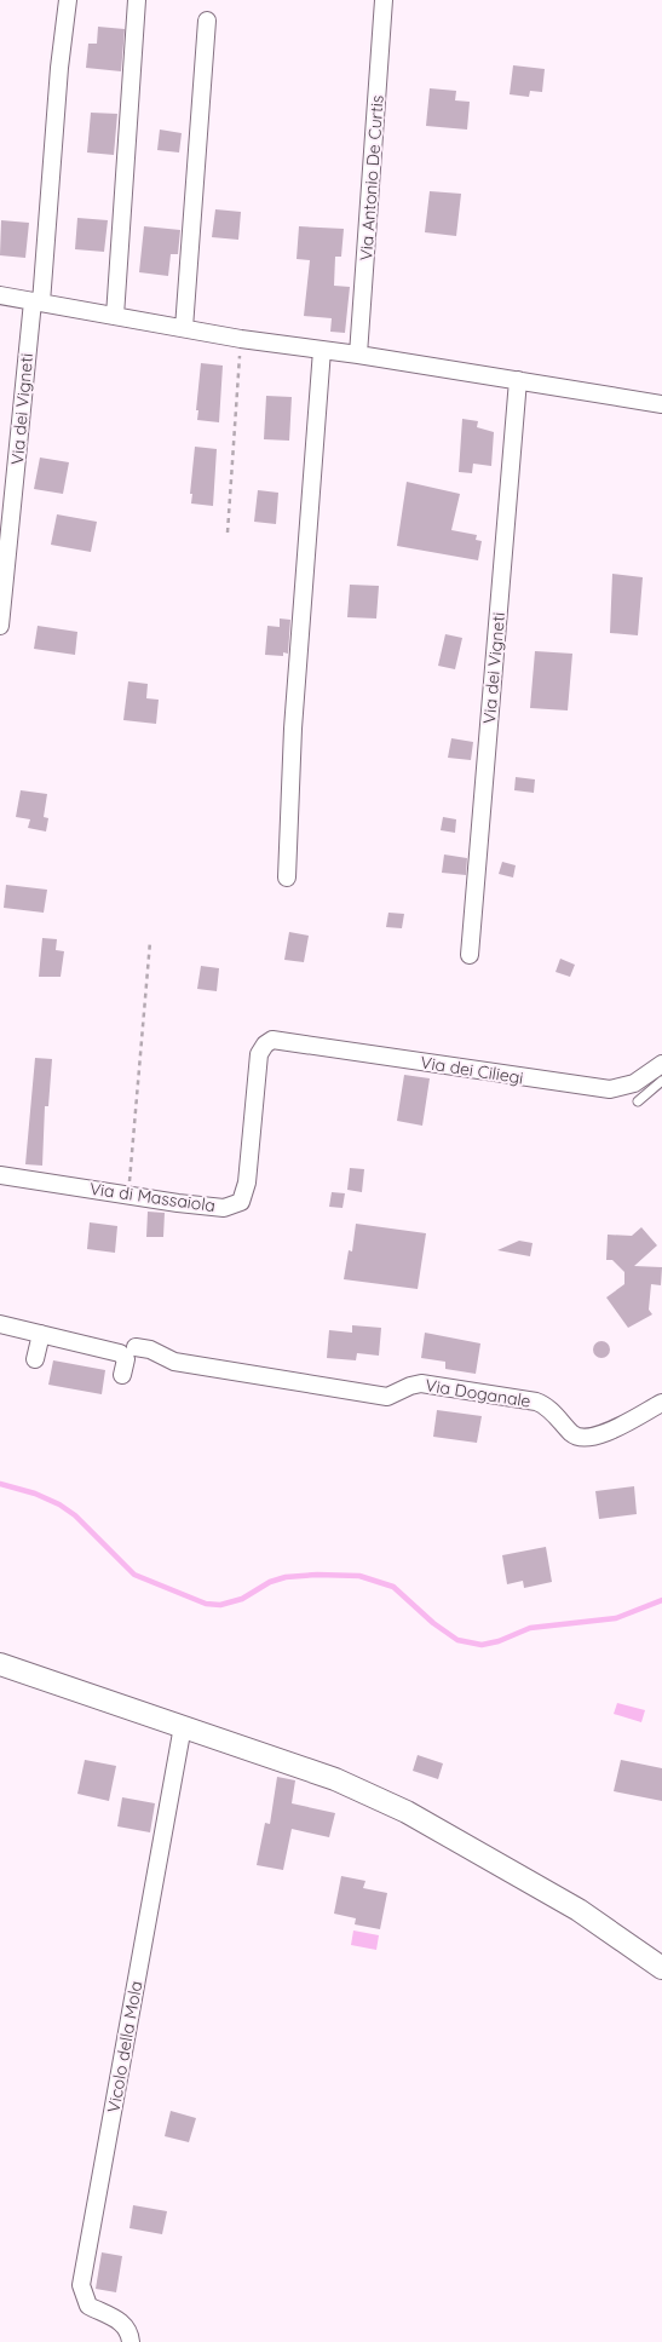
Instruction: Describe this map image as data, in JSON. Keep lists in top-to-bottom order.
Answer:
{
  "streets": {
    "street": [
      "Via Antonio De Curtis",
      "Via dei Vigneti",
      "Via dei Ciliegi",
      "Via di Massaiola",
      "Via Doganale",
      "Vicolo della Mola"
    ]
  },
  "crossings": [
    ["Via dei Ciliegi", "Via di Massaiola"]
  ]
}
